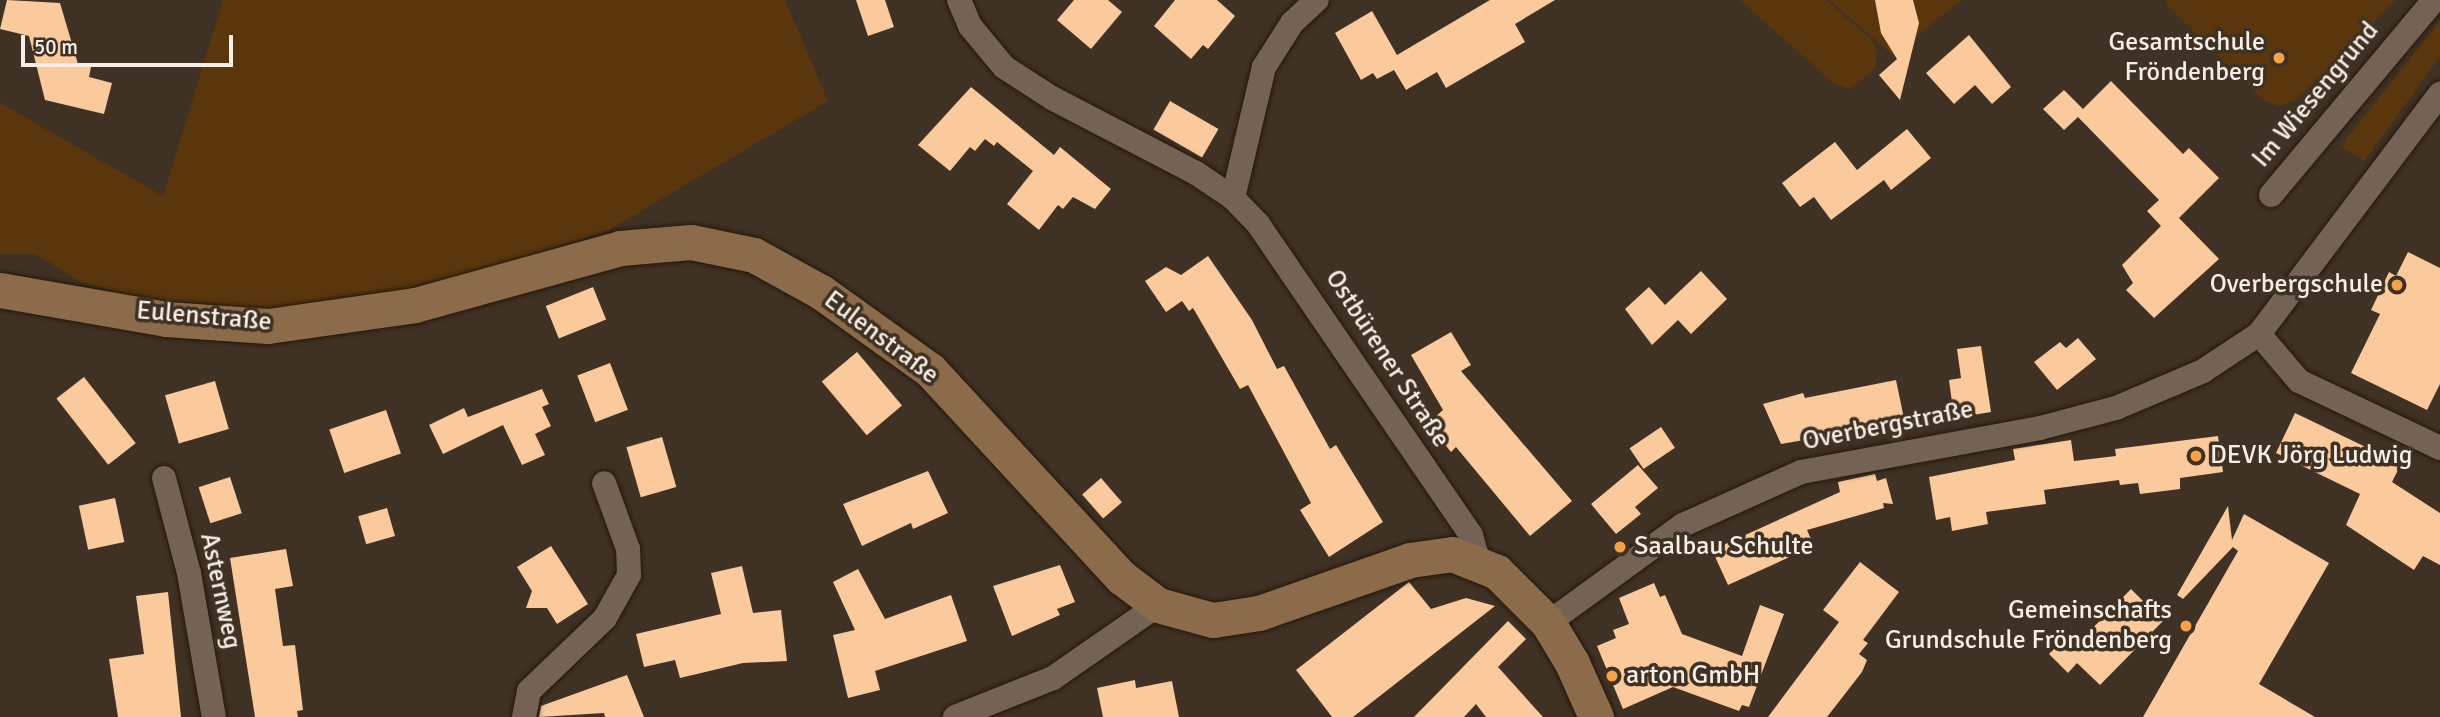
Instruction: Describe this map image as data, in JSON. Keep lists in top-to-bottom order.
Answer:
{
  "streets": {
    "main road": ["Eulenstraße"],
    "street": [
      "Im Wiesengrund",
      "Ostbürener Straße",
      "Overbergstraße",
      "Asternweg"
    ]
  },
  "crossings": [
    ["Eulenstraße", "Ostbürener Straße"],
    ["Eulenstraße", "Overbergstraße"]
  ],
  "places": [
    "Gesamtschule Fröndenberg",
    "Overbergschule",
    "DEVK Jörg Ludwig",
    "Saalbau Schulte",
    "Gemeinschafts Grundschule Fröndenberg",
    "arton GmbH"
  ],
  "scale_bar": "50 m"
}
